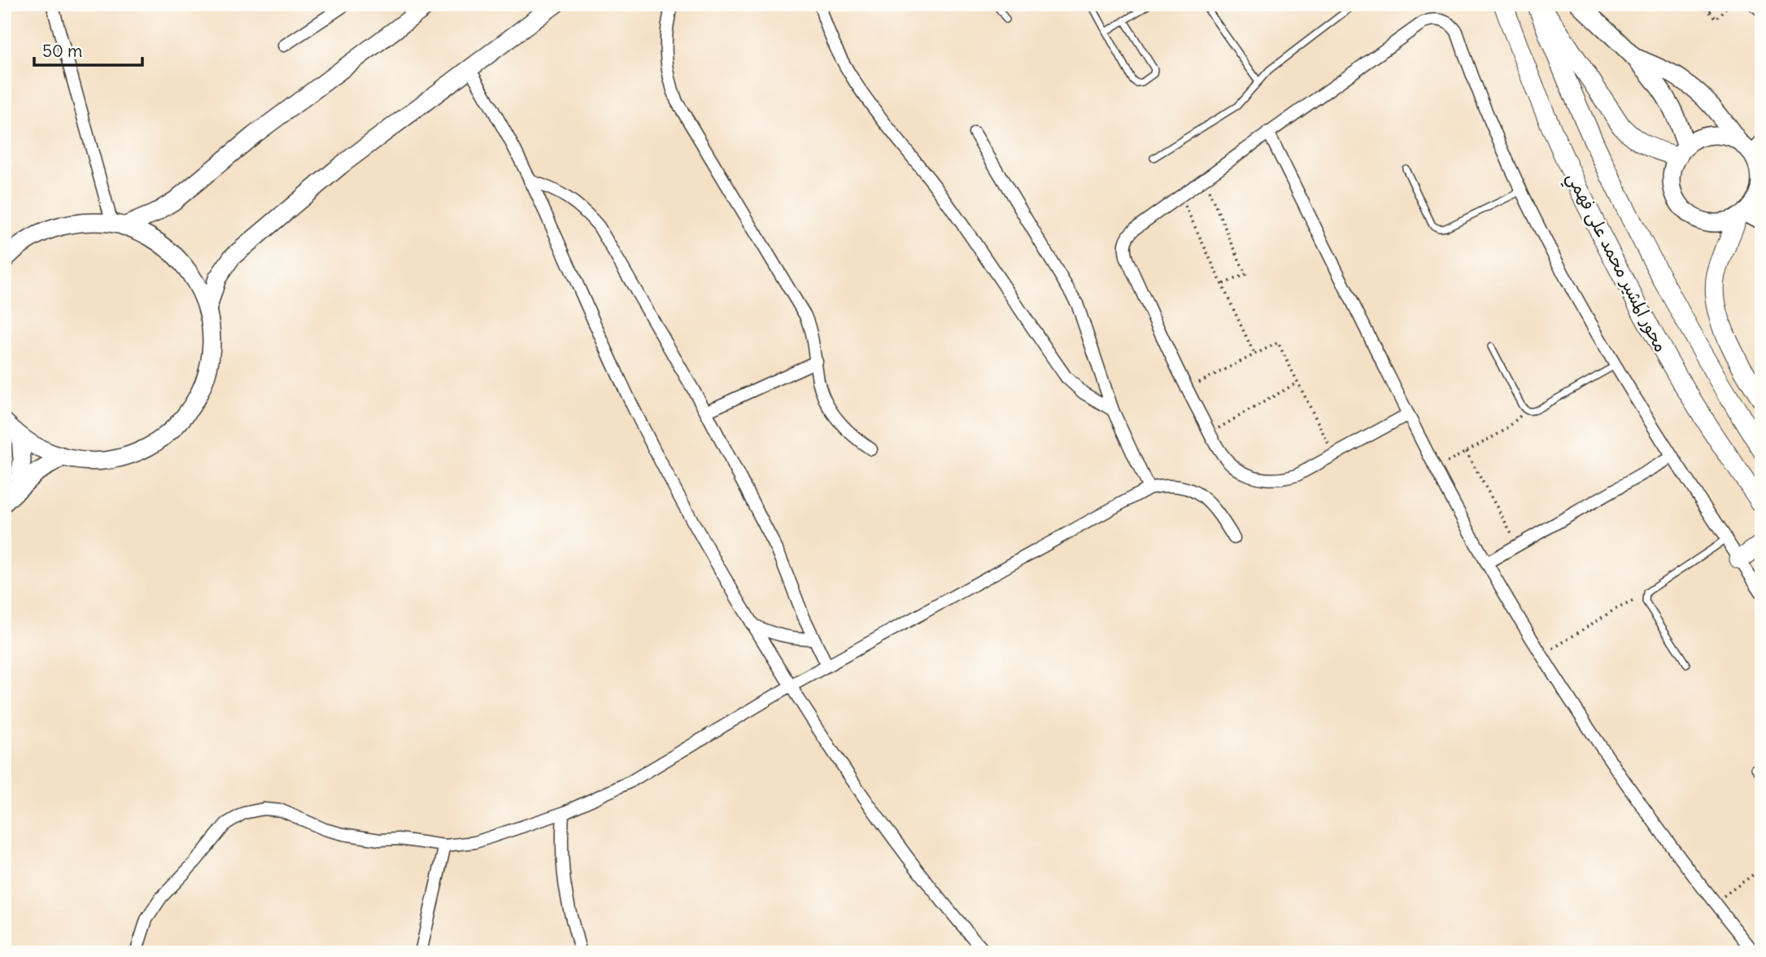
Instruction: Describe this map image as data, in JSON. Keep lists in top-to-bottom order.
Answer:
{
  "streets": {
    "main road": ["محور المشير محمد على فهمي"]
  },
  "scale_bar": "50 m"
}
